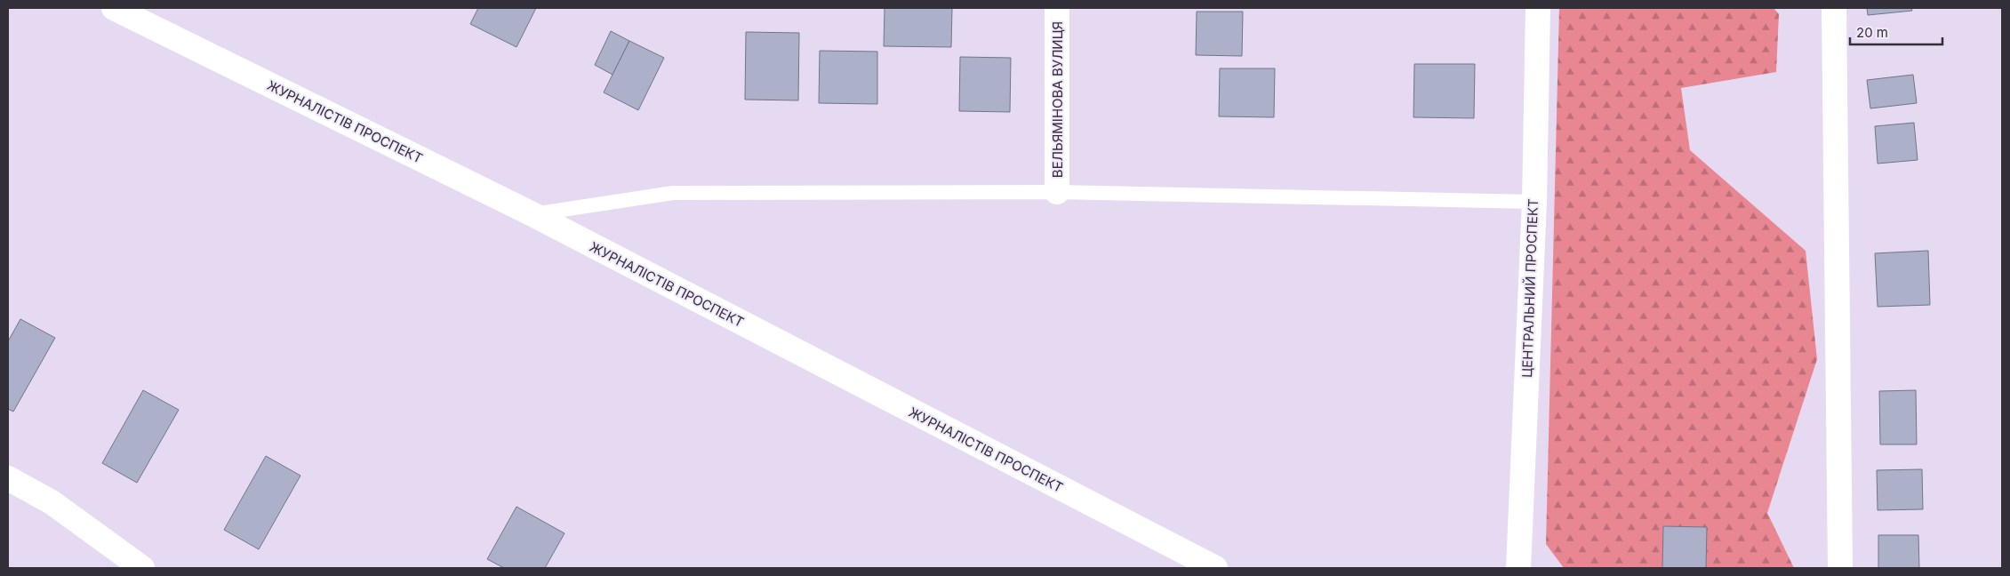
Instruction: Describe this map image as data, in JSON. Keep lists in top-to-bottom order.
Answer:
{
  "streets": {
    "street": ["ВЕЛЬЯМІНОВА ВУЛИЦЯ", "ЖУРНАЛІСТІВ ПРОСПЕКТ", "ЦЕНТРАЛЬНИЙ ПРОСПЕКТ"]
  },
  "scale_bar": "20 m"
}
